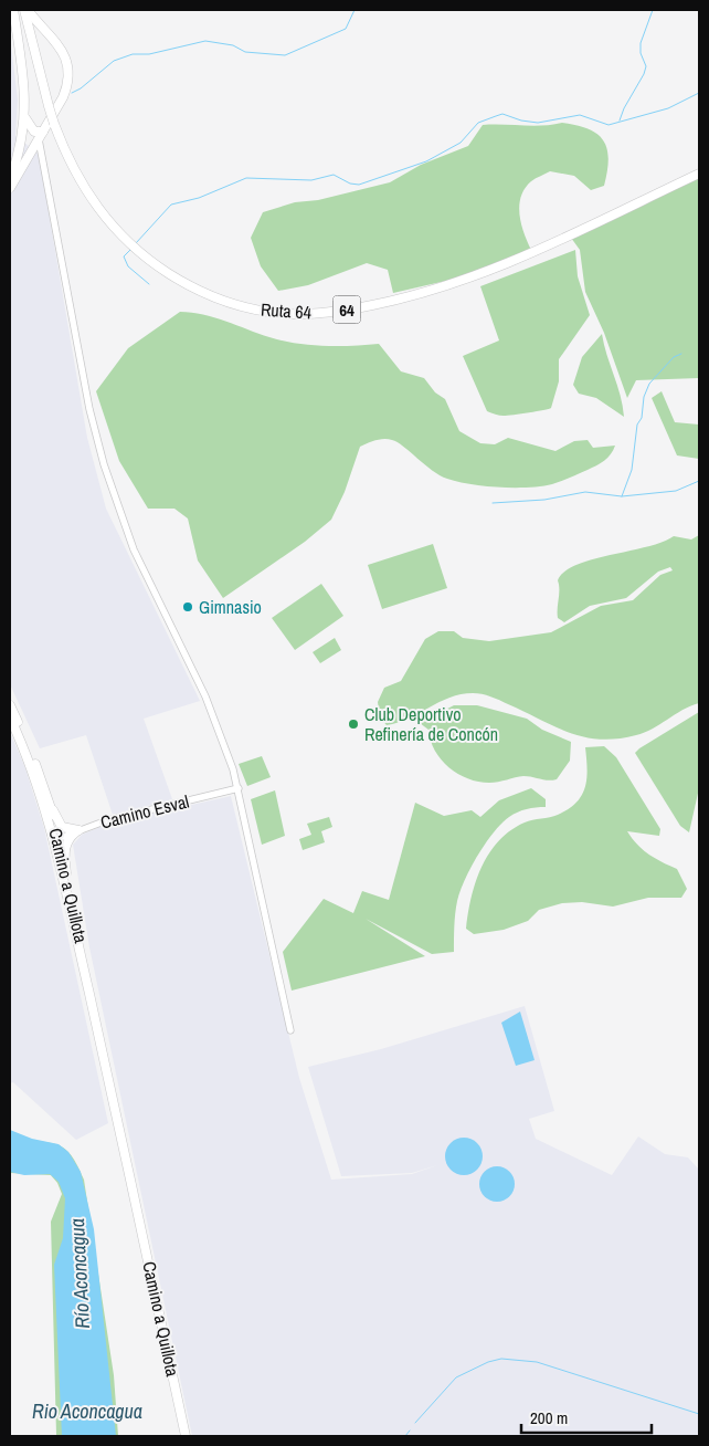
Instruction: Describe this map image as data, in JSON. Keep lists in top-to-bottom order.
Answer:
{
  "streets": {
    "main road": ["64", "Ruta 64", "Camino a Quillota"],
    "street": ["Camino Esval"]
  },
  "crossings": [
    ["Camino Esval", "Camino a Quillota"]
  ],
  "water": ["Río Aconcagua", "Rio Aconcagua"],
  "places": ["Gimnasio", "Club Deportivo Refinería de Concón"],
  "scale_bar": "200 m"
}
